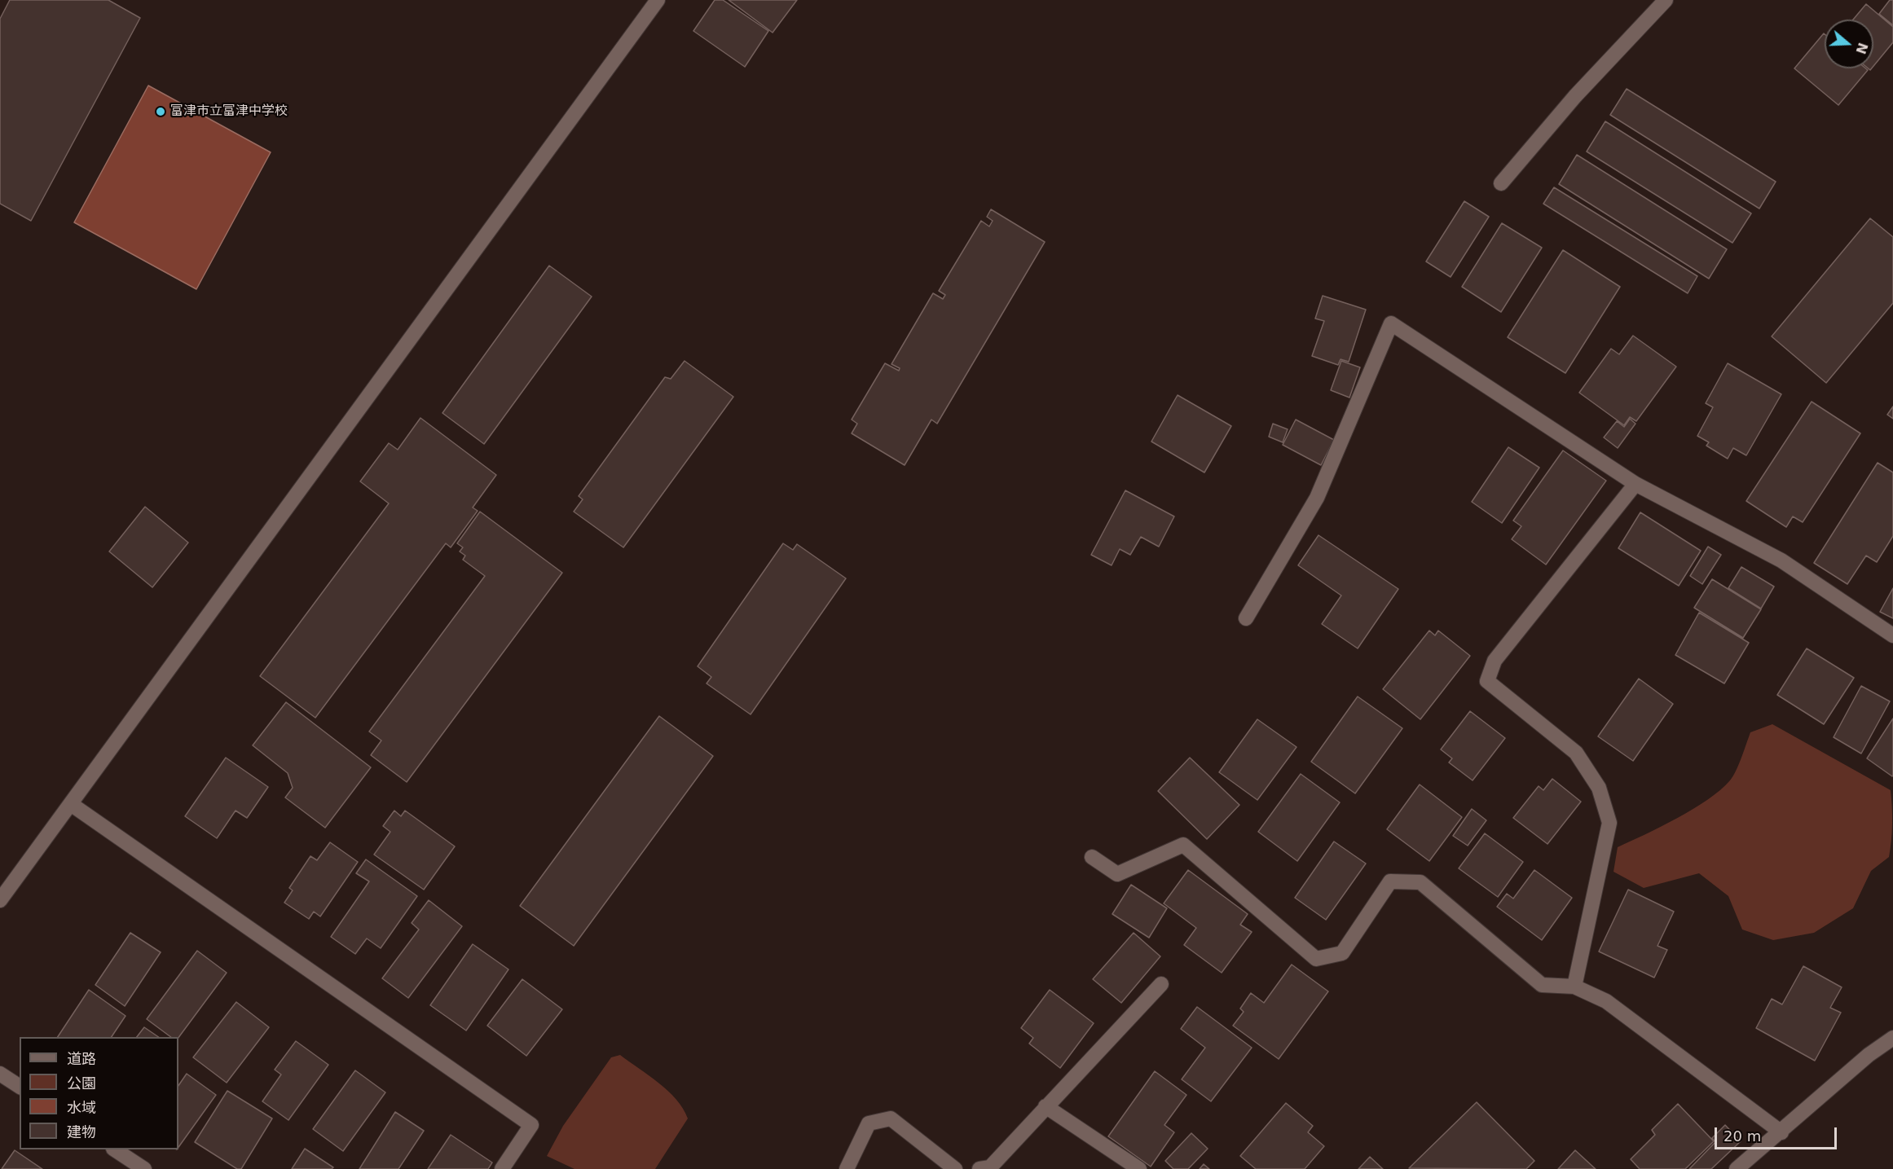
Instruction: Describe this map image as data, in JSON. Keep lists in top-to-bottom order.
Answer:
{
  "places": ["富津市立富津中学校"],
  "legend": [
    "道路",
    "公園",
    "水域",
    "建物"
  ],
  "scale_bar": "20 m",
  "north": "right"
}
